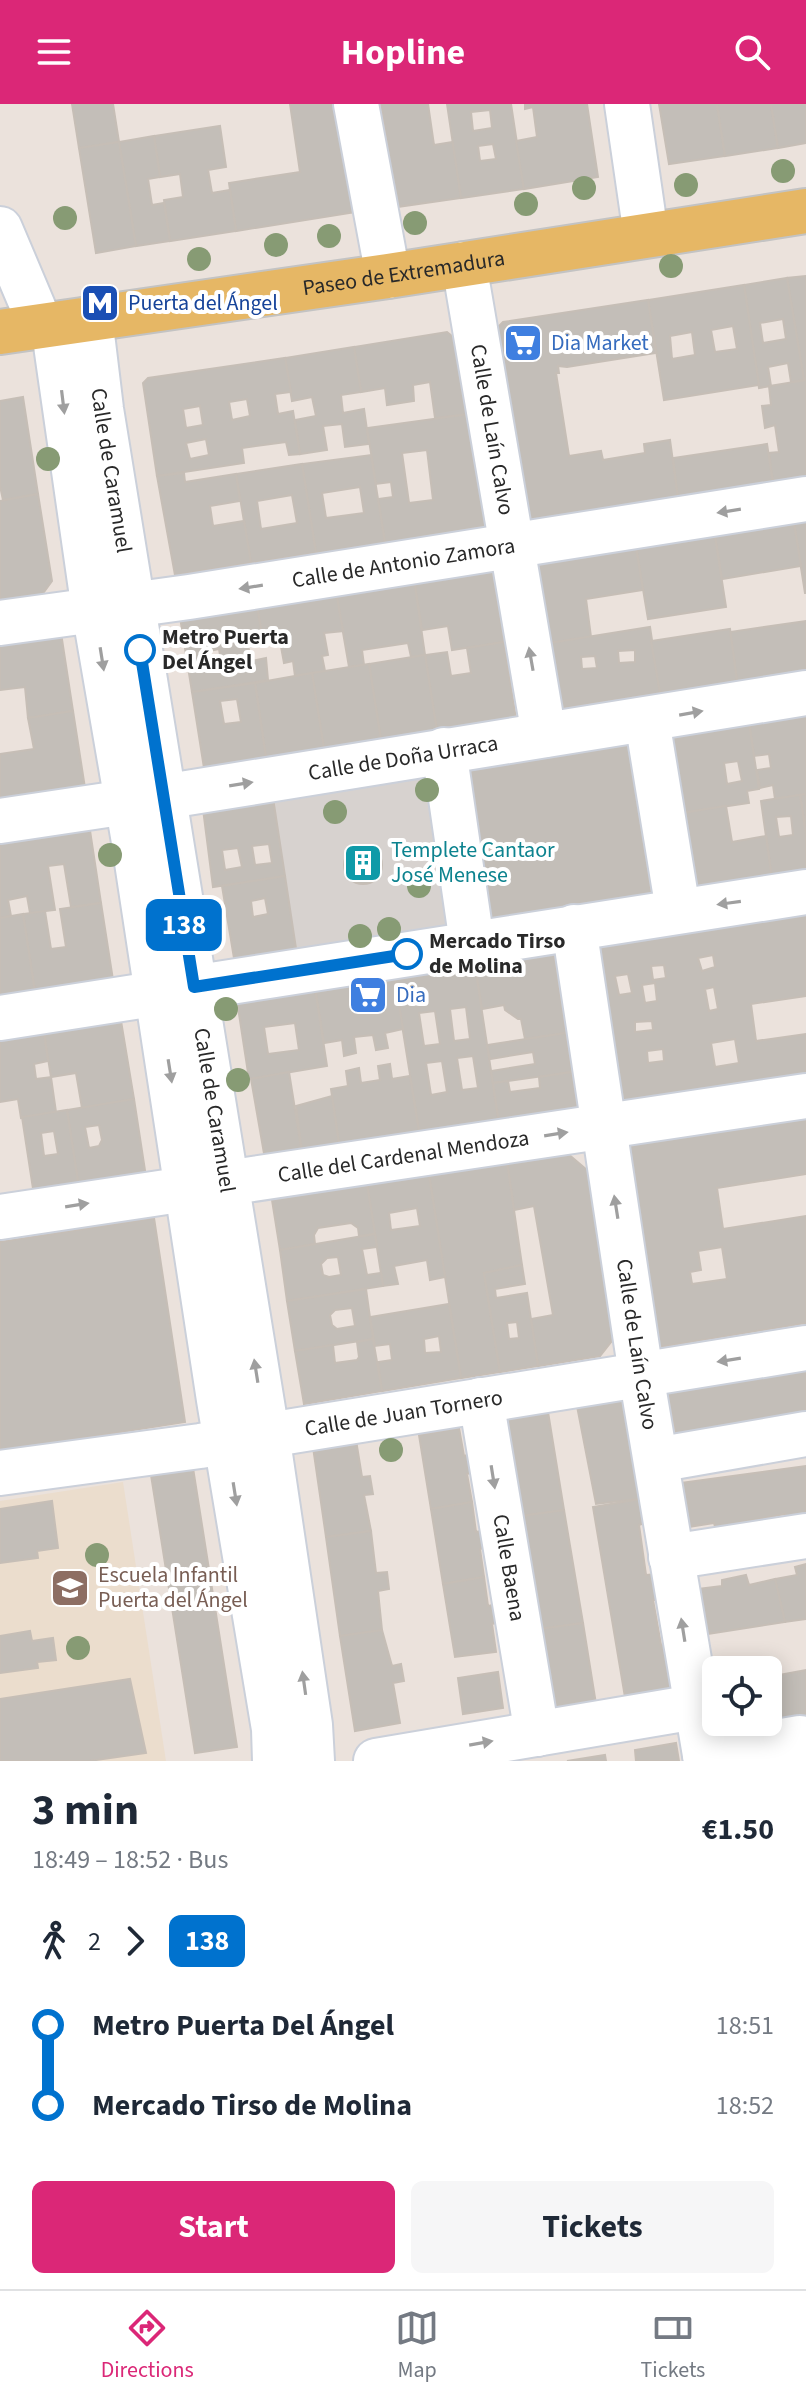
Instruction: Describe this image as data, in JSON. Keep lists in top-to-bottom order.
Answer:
{
  "streets": {
    "main road": ["Paseo de Extremadura"],
    "street": [
      "Calle de Laín Calvo",
      "Calle de Caramuel",
      "Calle de Antonio Zamora",
      "Calle de Doña Urraca",
      "Calle del Cardenal Mendoza",
      "Calle de Juan Tornero",
      "Calle Baena"
    ]
  },
  "crossings": [
    ["Paseo de Extremadura", "Calle de Laín Calvo"],
    ["Paseo de Extremadura", "Calle de Caramuel"],
    ["Calle de Laín Calvo", "Calle de Antonio Zamora"],
    ["Calle de Laín Calvo", "Calle de Doña Urraca"],
    ["Calle de Laín Calvo", "Calle del Cardenal Mendoza"],
    ["Calle de Laín Calvo", "Calle de Juan Tornero"],
    ["Calle de Caramuel", "Calle de Antonio Zamora"],
    ["Calle de Caramuel", "Calle de Doña Urraca"],
    ["Calle de Caramuel", "Calle del Cardenal Mendoza"],
    ["Calle de Caramuel", "Calle de Juan Tornero"],
    ["Calle de Juan Tornero", "Calle Baena"]
  ],
  "one_way": ["Calle de Laín Calvo", "Calle Baena"],
  "places": {
    "metro station": ["Puerta del Ángel"],
    "supermarket": ["Dia Market", "Dia"],
    "other": ["Metro Puerta Del Ángel", "Mercado Tirso de Molina"],
    "building": ["Templete Cantaor José Menese"],
    "school or university": ["Escuela Infantil Puerta del Ángel"]
  },
  "lines": ["bus line 138"],
  "page": {
    "header": "Hopline",
    "on_map": "138",
    "heading": ["3 min", "18:49 – 18:52 · Bus", "€1.50"],
    "legs": ["2", "138"],
    "list": [
      {
        "name": "Metro Puerta Del Ángel",
        "value": "18:51"
      },
      {
        "name": "Mercado Tirso de Molina",
        "value": "18:52"
      }
    ],
    "buttons": ["Start", "Tickets"],
    "tabs": ["Directions", "Map", "Tickets"]
  }
}
